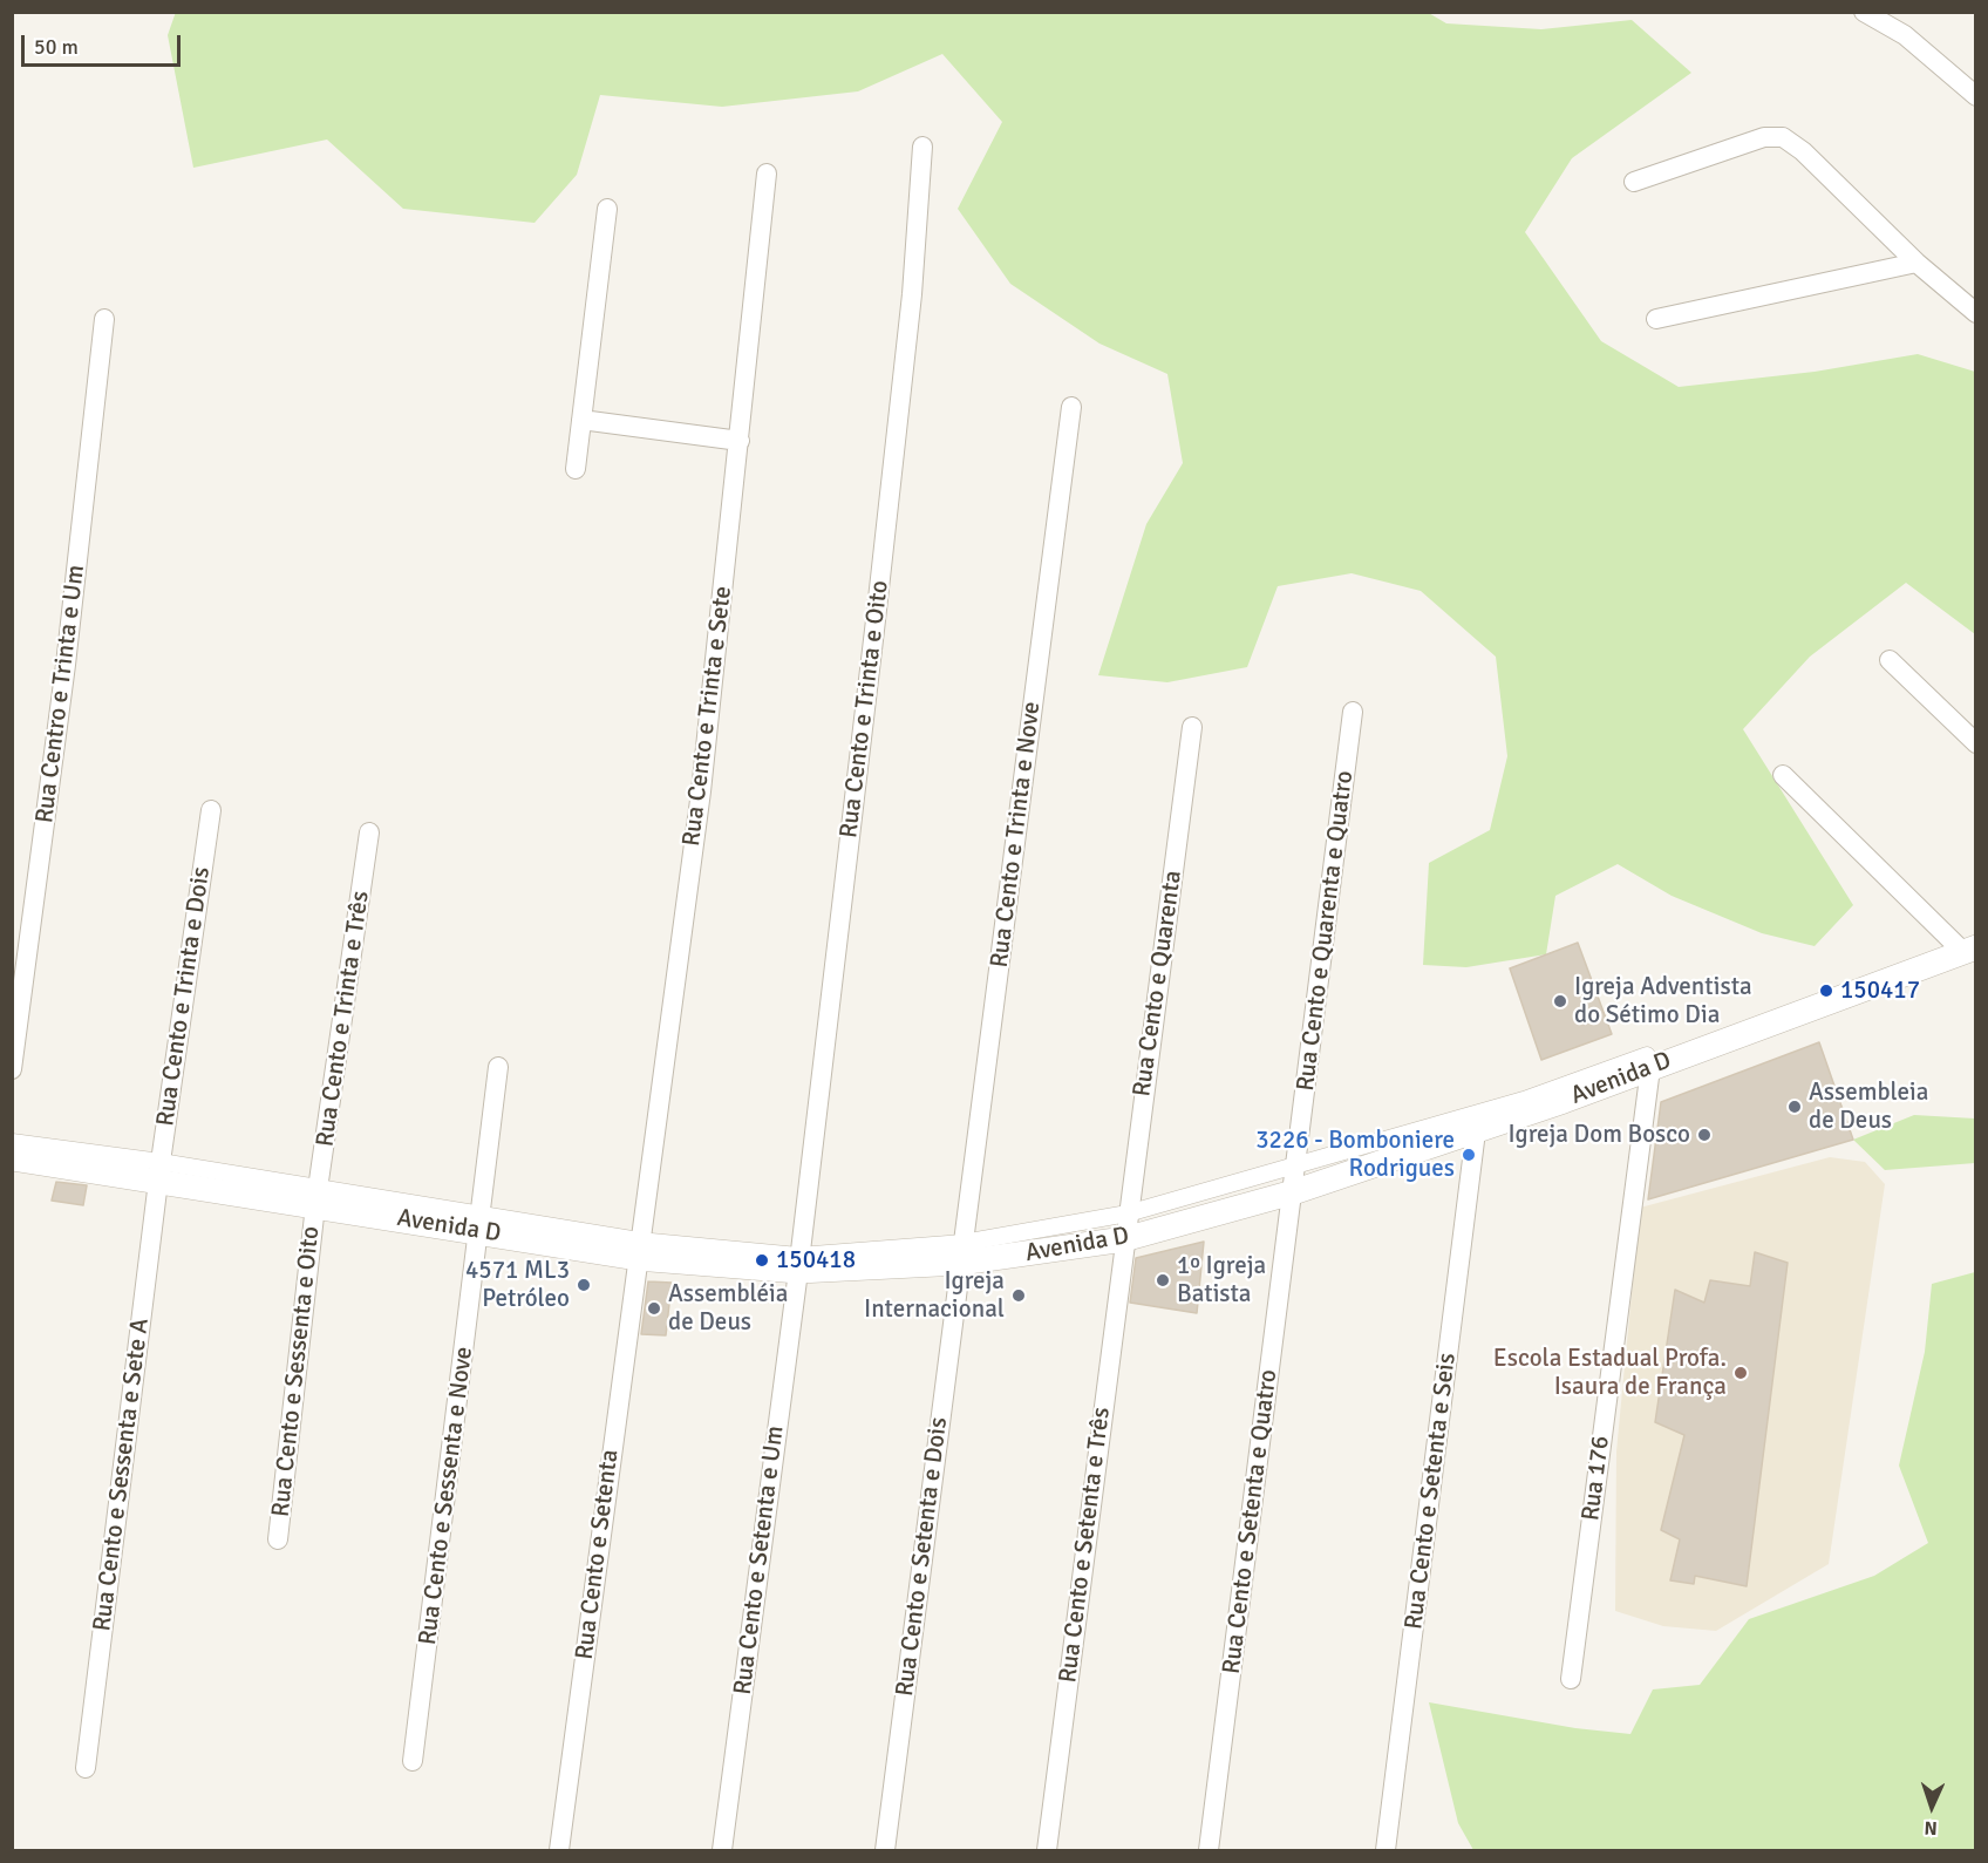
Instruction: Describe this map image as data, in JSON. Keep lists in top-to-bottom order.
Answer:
{
  "streets": {
    "street": [
      "Rua Centro e Trinta e Um",
      "Rua Cento e Trinta e Oito",
      "Rua Cento e Trinta e Sete",
      "Rua Cento e Trinta e Nove",
      "Rua Cento e Quarenta e Quatro",
      "Rua Cento e Quarenta",
      "Rua Cento e Trinta e Dois",
      "Rua Cento e Trinta e Três",
      "Avenida D",
      "Rua Cento e Sessenta e Oito",
      "Rua Cento e Sessenta e Sete A",
      "Rua 176",
      "Rua Cento e Setenta e Seis",
      "Rua Cento e Sessenta e Nove",
      "Rua Cento e Setenta e Quatro",
      "Rua Cento e Setenta e Três",
      "Rua Cento e Setenta",
      "Rua Cento e Setenta e Dois",
      "Rua Cento e Setenta e Um"
    ]
  },
  "crossings": [
    ["Rua Cento e Trinta e Oito", "Avenida D"],
    ["Rua Cento e Trinta e Oito", "Rua Cento e Setenta e Um"],
    ["Rua Cento e Trinta e Sete", "Avenida D"],
    ["Rua Cento e Trinta e Sete", "Rua Cento e Setenta"],
    ["Rua Cento e Trinta e Nove", "Avenida D"],
    ["Rua Cento e Trinta e Nove", "Rua Cento e Setenta e Dois"],
    ["Rua Cento e Quarenta e Quatro", "Avenida D"],
    ["Rua Cento e Quarenta e Quatro", "Rua Cento e Setenta e Quatro"],
    ["Rua Cento e Quarenta", "Avenida D"],
    ["Rua Cento e Quarenta", "Rua Cento e Setenta e Três"],
    ["Rua Cento e Trinta e Dois", "Avenida D"],
    ["Rua Cento e Trinta e Dois", "Rua Cento e Sessenta e Sete A"],
    ["Rua Cento e Trinta e Três", "Avenida D"],
    ["Rua Cento e Trinta e Três", "Rua Cento e Sessenta e Oito"],
    ["Avenida D", "Rua Cento e Sessenta e Oito"],
    ["Avenida D", "Rua Cento e Sessenta e Sete A"],
    ["Avenida D", "Rua 176"],
    ["Avenida D", "Rua Cento e Setenta e Seis"],
    ["Avenida D", "Rua Cento e Sessenta e Nove"],
    ["Avenida D", "Rua Cento e Setenta e Quatro"],
    ["Avenida D", "Rua Cento e Setenta e Três"],
    ["Avenida D", "Rua Cento e Setenta"],
    ["Avenida D", "Rua Cento e Setenta e Dois"],
    ["Avenida D", "Rua Cento e Setenta e Um"]
  ],
  "places": [
    "150417",
    "Igreja Adventista do Sétimo Dia",
    "Assembleia de Deus",
    "Igreja Dom Bosco",
    "3226 - Bomboniere Rodrigues",
    "150418",
    "1º Igreja Batista",
    "4571 ML3 Petróleo",
    "Igreja Internacional",
    "Assembléia de Deus",
    "Escola Estadual Profa. Isaura de França"
  ],
  "scale_bar": "50 m",
  "north": "bottom"
}
